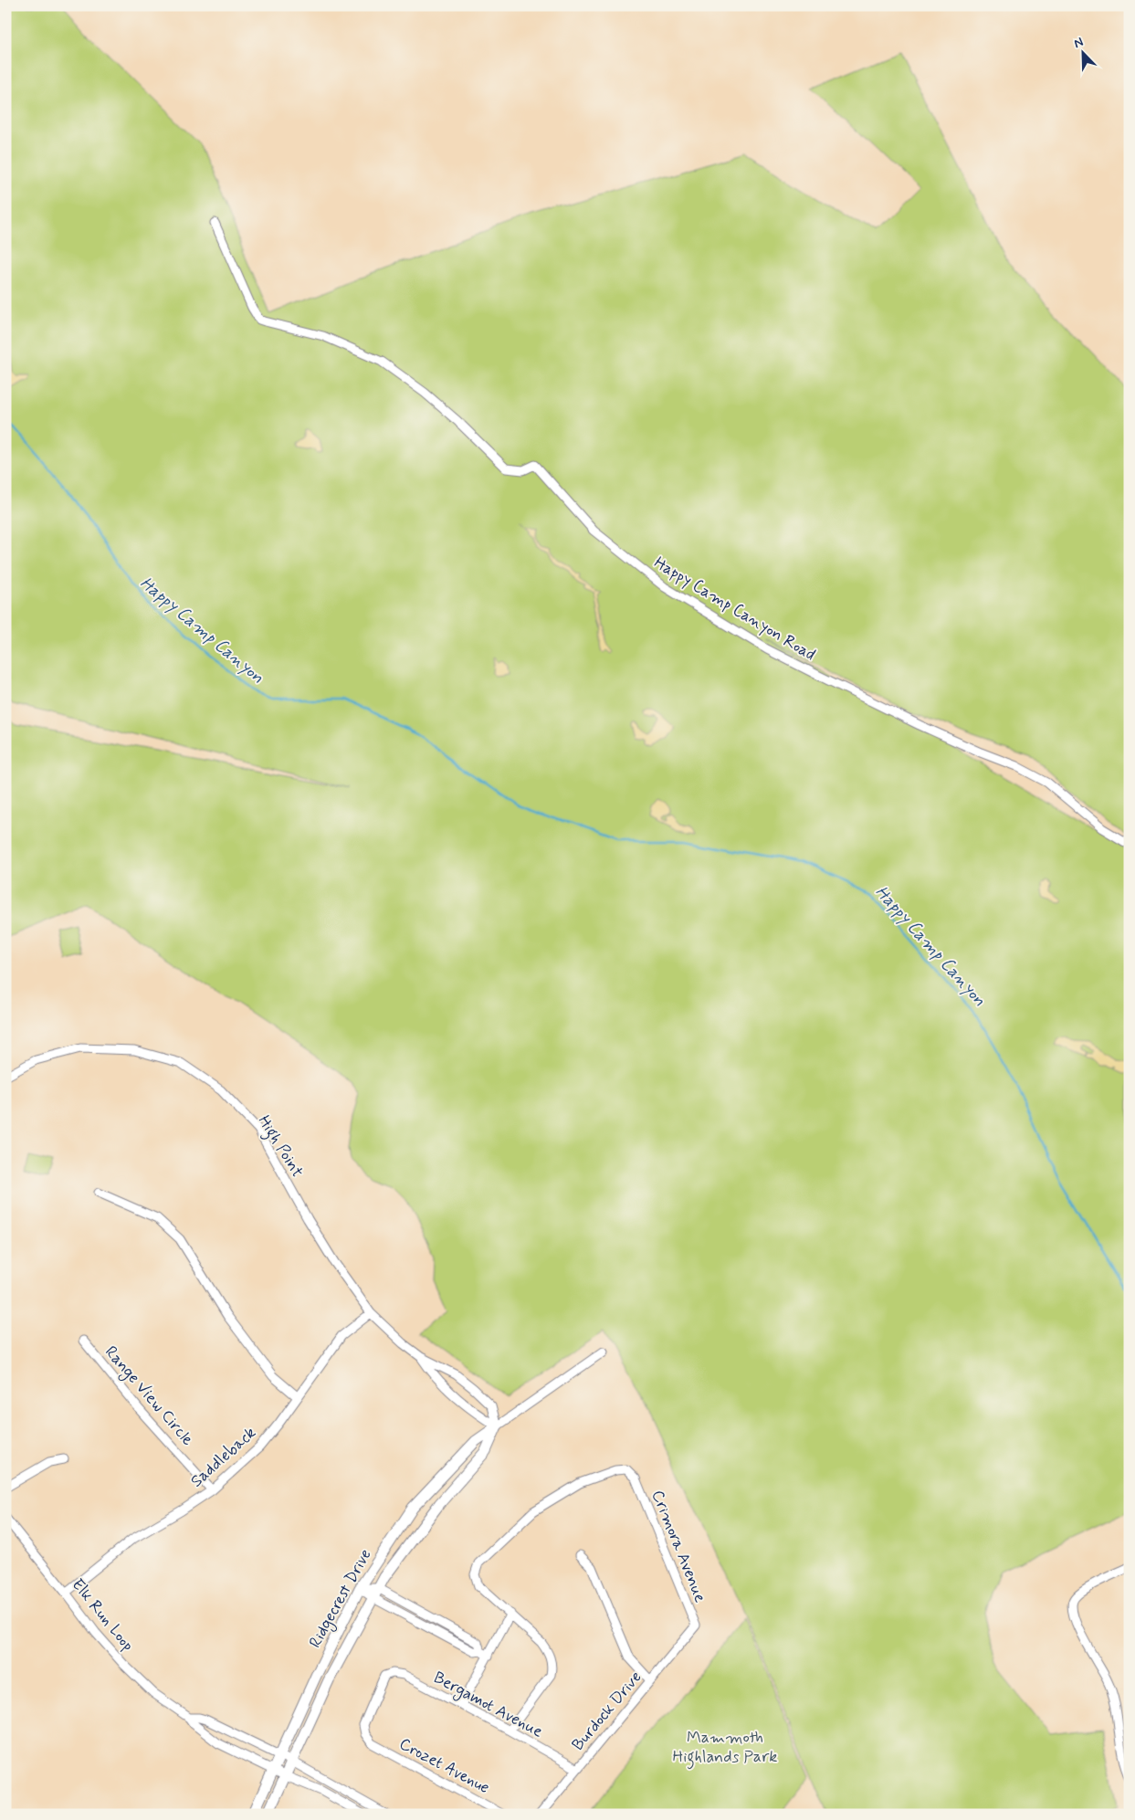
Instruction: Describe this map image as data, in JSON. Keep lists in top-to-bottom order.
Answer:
{
  "streets": {
    "street": [
      "Happy Camp Canyon Road",
      "High Point",
      "Range View Circle",
      "Saddleback",
      "Crimora Avenue",
      "Ridgecrest Drive",
      "Elk Run Loop",
      "Bergamot Avenue",
      "Burdock Drive",
      "Crozet Avenue"
    ]
  },
  "crossings": [
    ["High Point", "Saddleback"],
    ["High Point", "Ridgecrest Drive"],
    ["Range View Circle", "Saddleback"],
    ["Saddleback", "Elk Run Loop"],
    ["Crimora Avenue", "Burdock Drive"],
    ["Ridgecrest Drive", "Elk Run Loop"],
    ["Bergamot Avenue", "Burdock Drive"],
    ["Bergamot Avenue", "Crozet Avenue"]
  ],
  "water": ["Happy Camp Canyon"],
  "parks": ["Mammoth Highlands Park"],
  "north": "top left"
}
